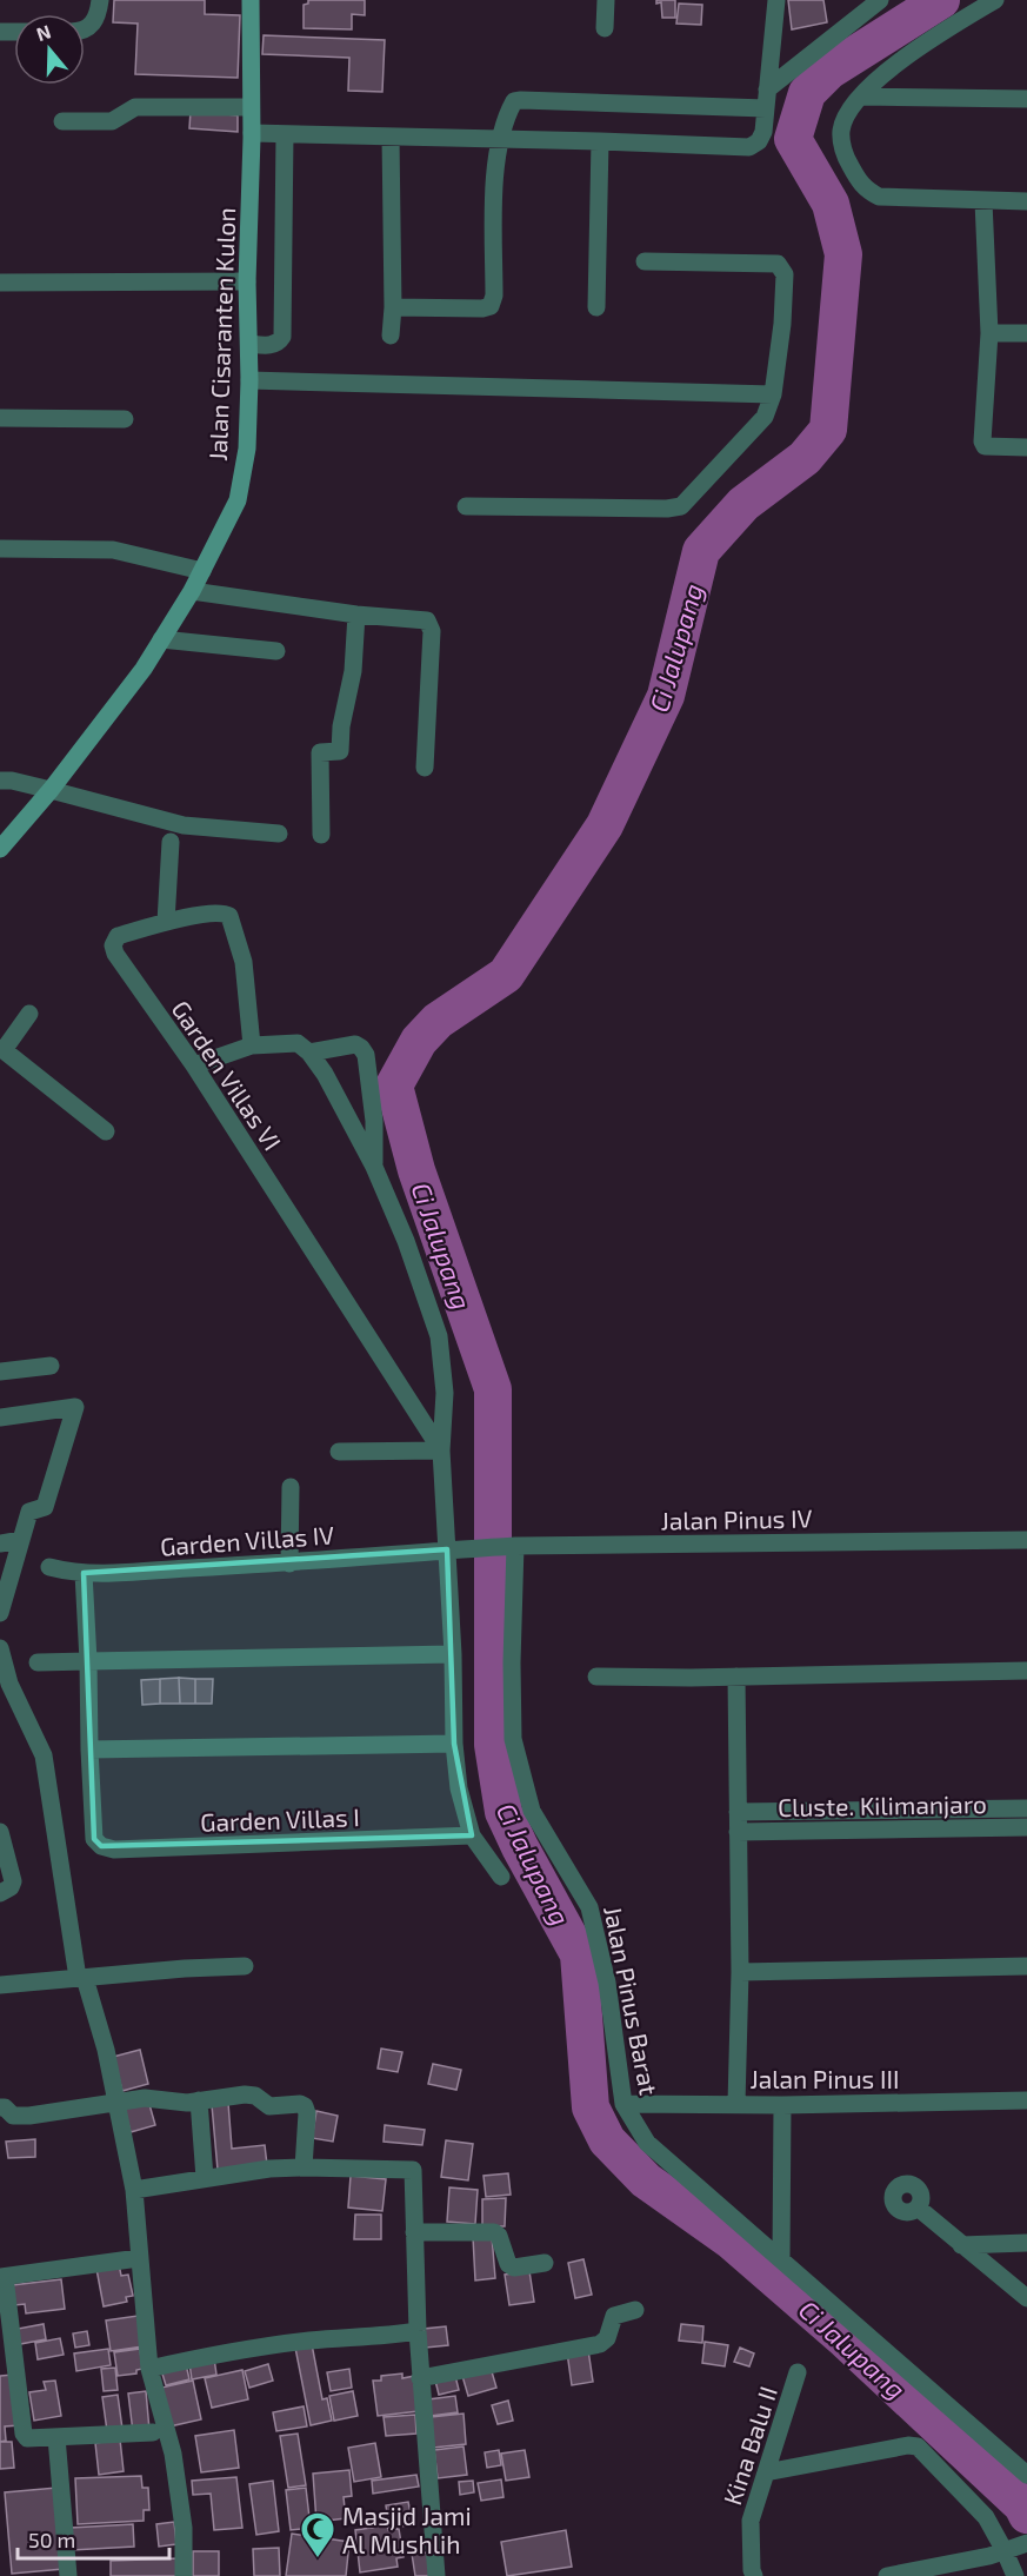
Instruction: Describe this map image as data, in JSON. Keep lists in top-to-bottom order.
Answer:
{
  "streets": {
    "main road": ["Jalan Cisaranten Kulon"],
    "street": [
      "Garden Villas VI",
      "Jalan Pinus IV",
      "Garden Villas IV",
      "Cluste. Kilimanjaro",
      "Garden Villas I",
      "Jalan Pinus Barat",
      "Jalan Pinus III",
      "Kina Balu II"
    ]
  },
  "crossings": [
    ["Jalan Pinus IV", "Garden Villas IV"],
    ["Jalan Pinus IV", "Jalan Pinus Barat"],
    ["Jalan Pinus Barat", "Jalan Pinus III"]
  ],
  "water": ["Ci Jalupang"],
  "places": {
    "mosque": ["Masjid Jami Al Mushlih"]
  },
  "scale_bar": "50 m",
  "north": "top"
}
